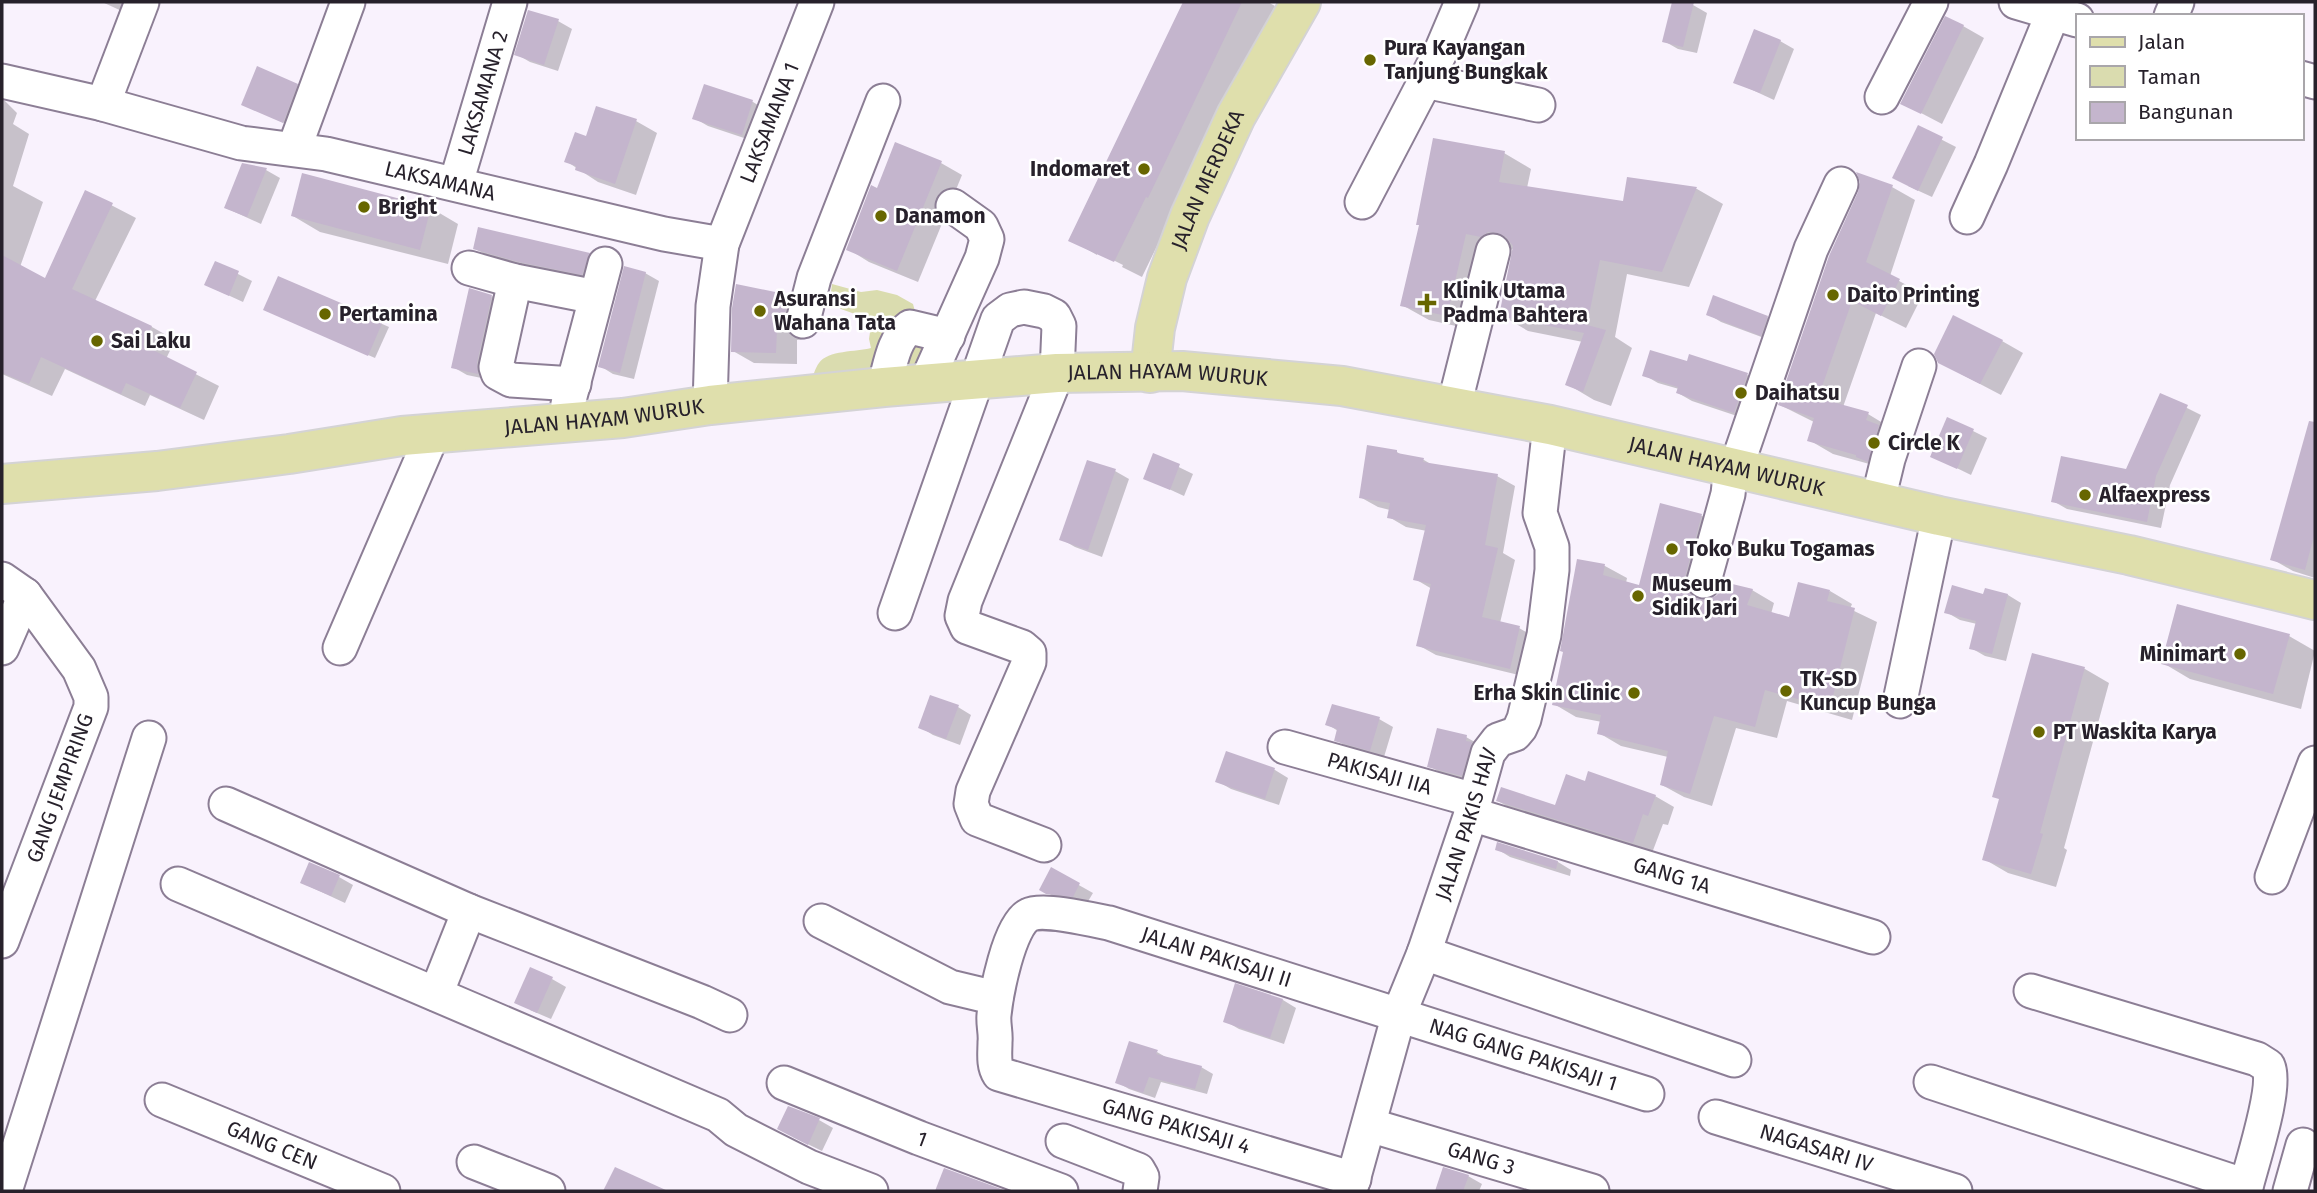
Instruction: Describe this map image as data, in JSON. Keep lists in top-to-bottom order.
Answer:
{
  "streets": {
    "main road": ["JALAN MERDEKA", "JALAN HAYAM WURUK"],
    "street": [
      "LAKSAMANA 2",
      "LAKSAMANA 1",
      "LAKSAMANA",
      "PAKISAJI IIA",
      "GANG JEMPIRING",
      "JALAN PAKIS HAJI",
      "GANG 1A",
      "JALAN PAKISAJI II",
      "NAG GANG PAKISAJI 1",
      "GANG PAKISAJI 4",
      "1",
      "GANG CEN",
      "NAGASARI IV",
      "GANG 3"
    ]
  },
  "crossings": [
    ["LAKSAMANA 2", "LAKSAMANA"],
    ["LAKSAMANA 1", "LAKSAMANA"],
    ["JALAN MERDEKA", "JALAN HAYAM WURUK"],
    ["JALAN HAYAM WURUK", "JALAN PAKIS HAJI"],
    ["PAKISAJI IIA", "JALAN PAKIS HAJI"],
    ["PAKISAJI IIA", "GANG 1A"],
    ["JALAN PAKIS HAJI", "GANG 1A"],
    ["JALAN PAKIS HAJI", "JALAN PAKISAJI II"],
    ["JALAN PAKIS HAJI", "NAG GANG PAKISAJI 1"],
    ["JALAN PAKIS HAJI", "GANG PAKISAJI 4"],
    ["JALAN PAKIS HAJI", "GANG 3"],
    ["JALAN PAKISAJI II", "NAG GANG PAKISAJI 1"],
    ["JALAN PAKISAJI II", "GANG PAKISAJI 4"]
  ],
  "places": {
    "other": [
      "Pura Kayangan Tanjung Bungkak",
      "Indomaret",
      "Bright",
      "Danamon",
      "Daito Printing",
      "Asuransi Wahana Tata",
      "Pertamina",
      "Sai Laku",
      "Daihatsu",
      "Circle K",
      "Alfaexpress",
      "Toko Buku Togamas",
      "Museum Sidik Jari",
      "Minimart",
      "TK-SD Kuncup Bunga",
      "Erha Skin Clinic",
      "PT Waskita Karya"
    ],
    "health": ["Klinik Utama Padma Bahtera"]
  },
  "legend": ["Jalan", "Taman", "Bangunan"]
}
